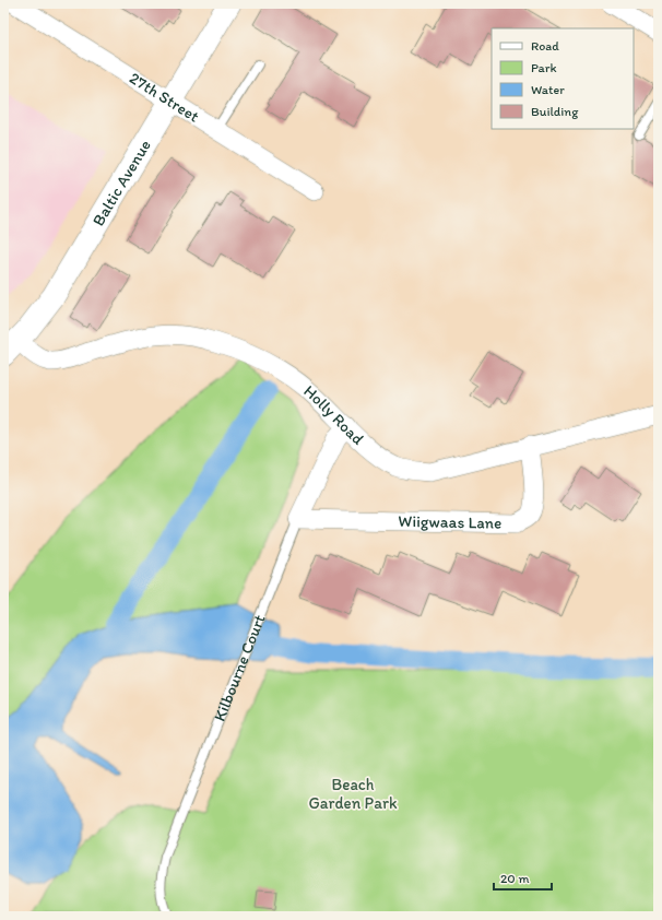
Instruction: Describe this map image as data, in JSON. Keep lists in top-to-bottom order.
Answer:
{
  "streets": {
    "street": [
      "27th Street",
      "Baltic Avenue",
      "Holly Road",
      "Wiigwaas Lane",
      "Kilbourne Court"
    ]
  },
  "crossings": [
    ["27th Street", "Baltic Avenue"],
    ["Baltic Avenue", "Holly Road"],
    ["Holly Road", "Wiigwaas Lane"],
    ["Holly Road", "Kilbourne Court"],
    ["Wiigwaas Lane", "Kilbourne Court"]
  ],
  "parks": ["Beach Garden Park"],
  "legend": [
    "Road",
    "Park",
    "Water",
    "Building"
  ],
  "scale_bar": "20 m"
}
